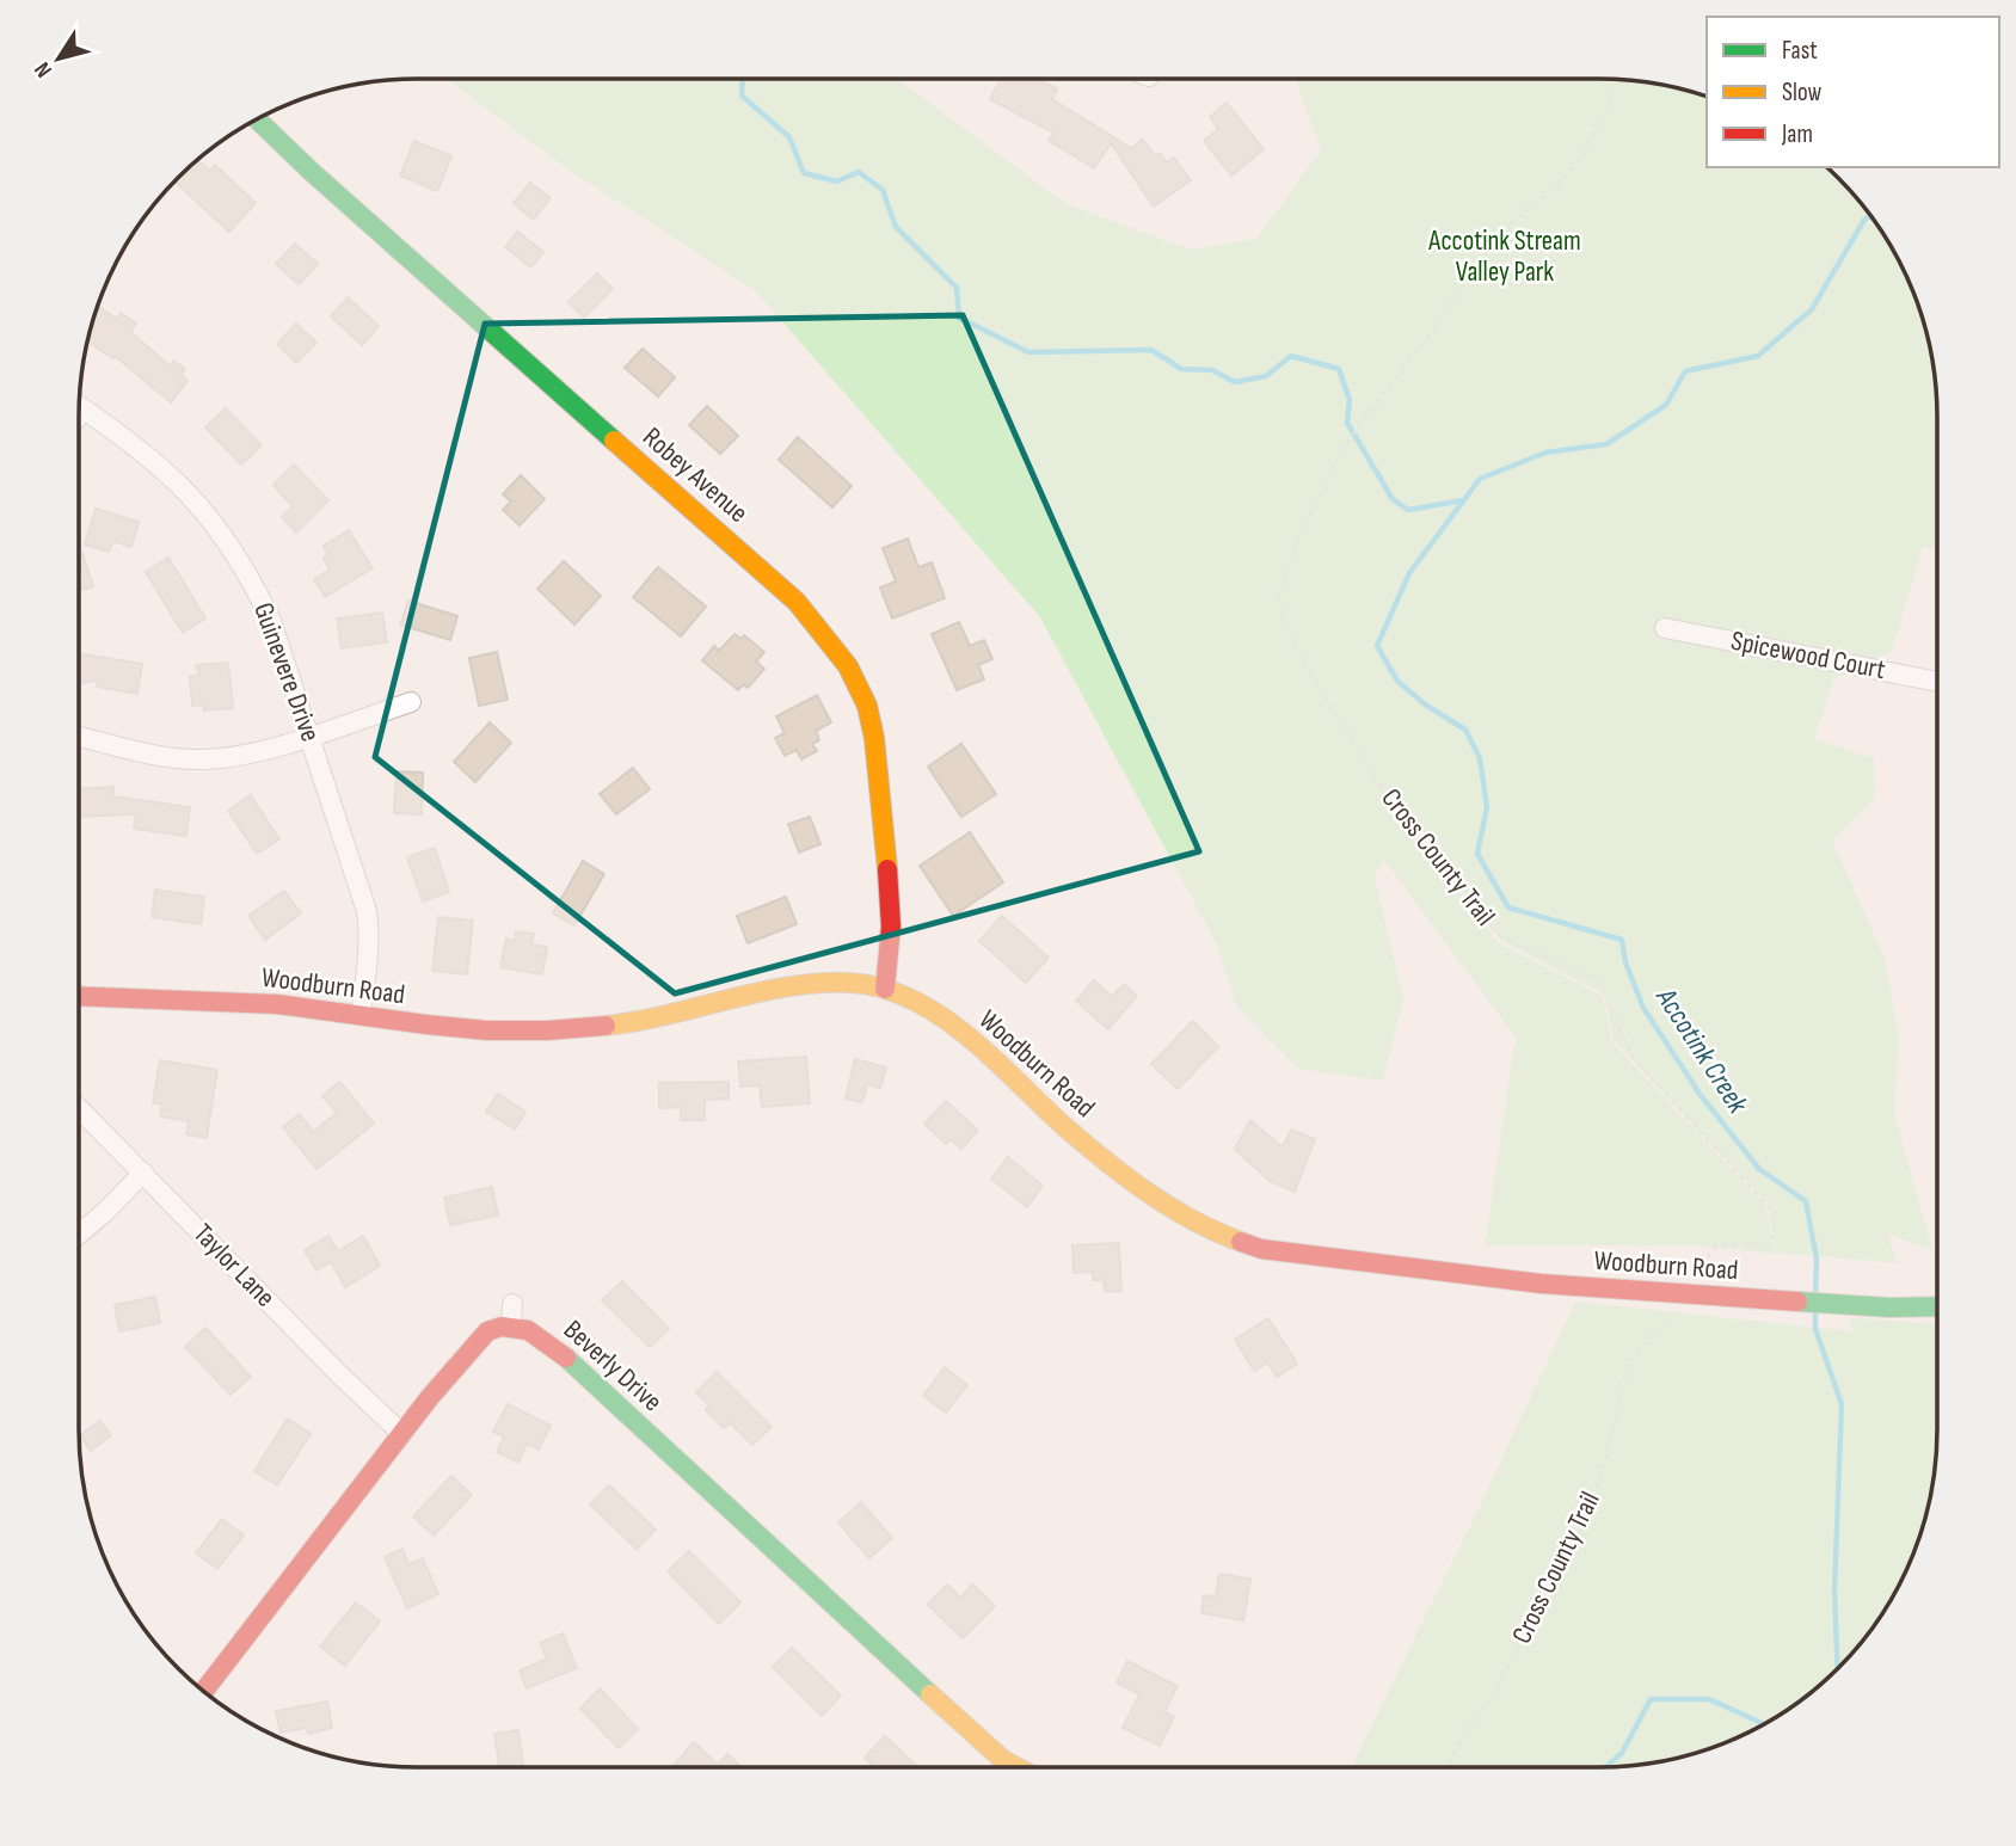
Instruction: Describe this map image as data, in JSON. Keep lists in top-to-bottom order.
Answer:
{
  "streets": {
    "street": [
      "Robey Avenue",
      "Spicewood Court",
      "Guinevere Drive",
      "Woodburn Road",
      "Taylor Lane",
      "Beverly Drive"
    ],
    "path": ["Cross County Trail"]
  },
  "crossings": [
    ["Robey Avenue", "Woodburn Road"],
    ["Guinevere Drive", "Woodburn Road"],
    ["Cross County Trail", "Woodburn Road"],
    ["Taylor Lane", "Beverly Drive"]
  ],
  "water": ["Accotink Creek"],
  "parks": ["Accotink Stream Valley Park"],
  "legend": ["Fast", "Slow", "Jam"],
  "north": "bottom left"
}
